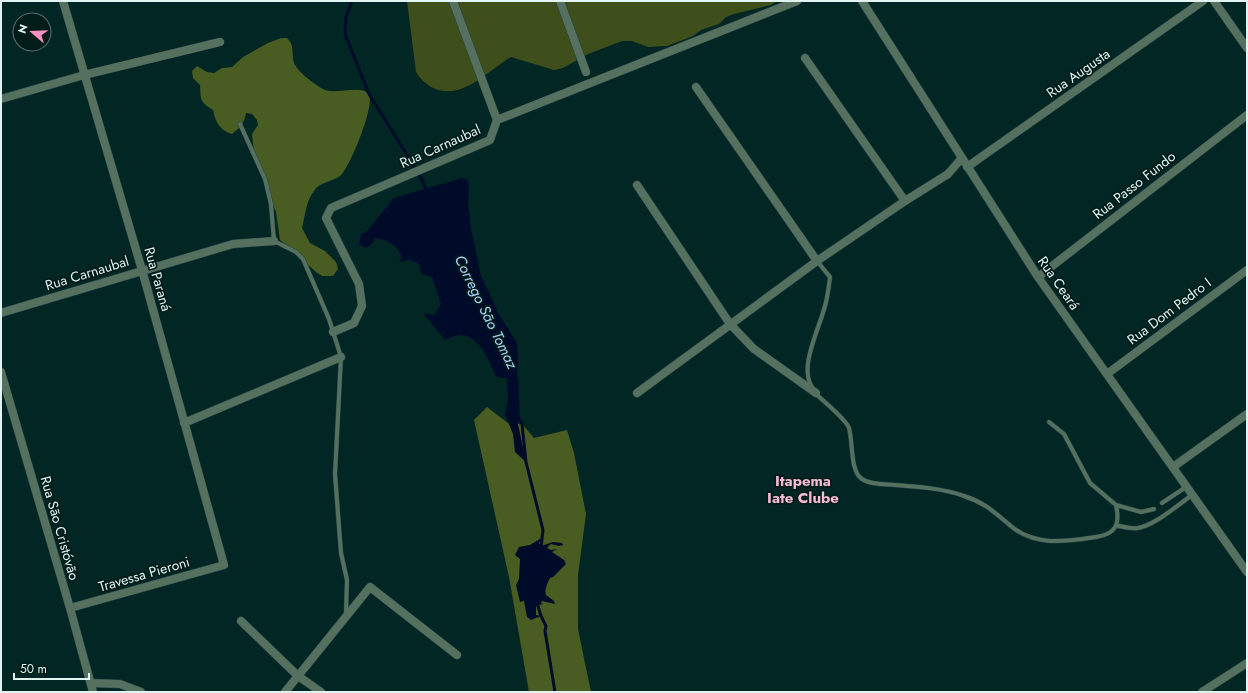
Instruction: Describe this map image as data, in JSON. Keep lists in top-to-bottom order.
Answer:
{
  "streets": {
    "street": [
      "Rua Augusta",
      "Rua Carnaubal",
      "Rua Passo Fundo",
      "Rua Paraná",
      "Rua Ceará",
      "Rua Dom Pedro I",
      "Rua São Cristóvão",
      "Travessa Pieroni"
    ]
  },
  "crossings": [
    ["Rua Augusta", "Rua Ceará"],
    ["Rua Carnaubal", "Rua Paraná"],
    ["Rua Passo Fundo", "Rua Ceará"],
    ["Rua Paraná", "Travessa Pieroni"],
    ["Rua Ceará", "Rua Dom Pedro I"],
    ["Rua São Cristóvão", "Travessa Pieroni"]
  ],
  "districts": ["Itapema Iate Clube"],
  "water": ["Corrego São Tomaz"],
  "scale_bar": "50 m",
  "north": "left"
}
